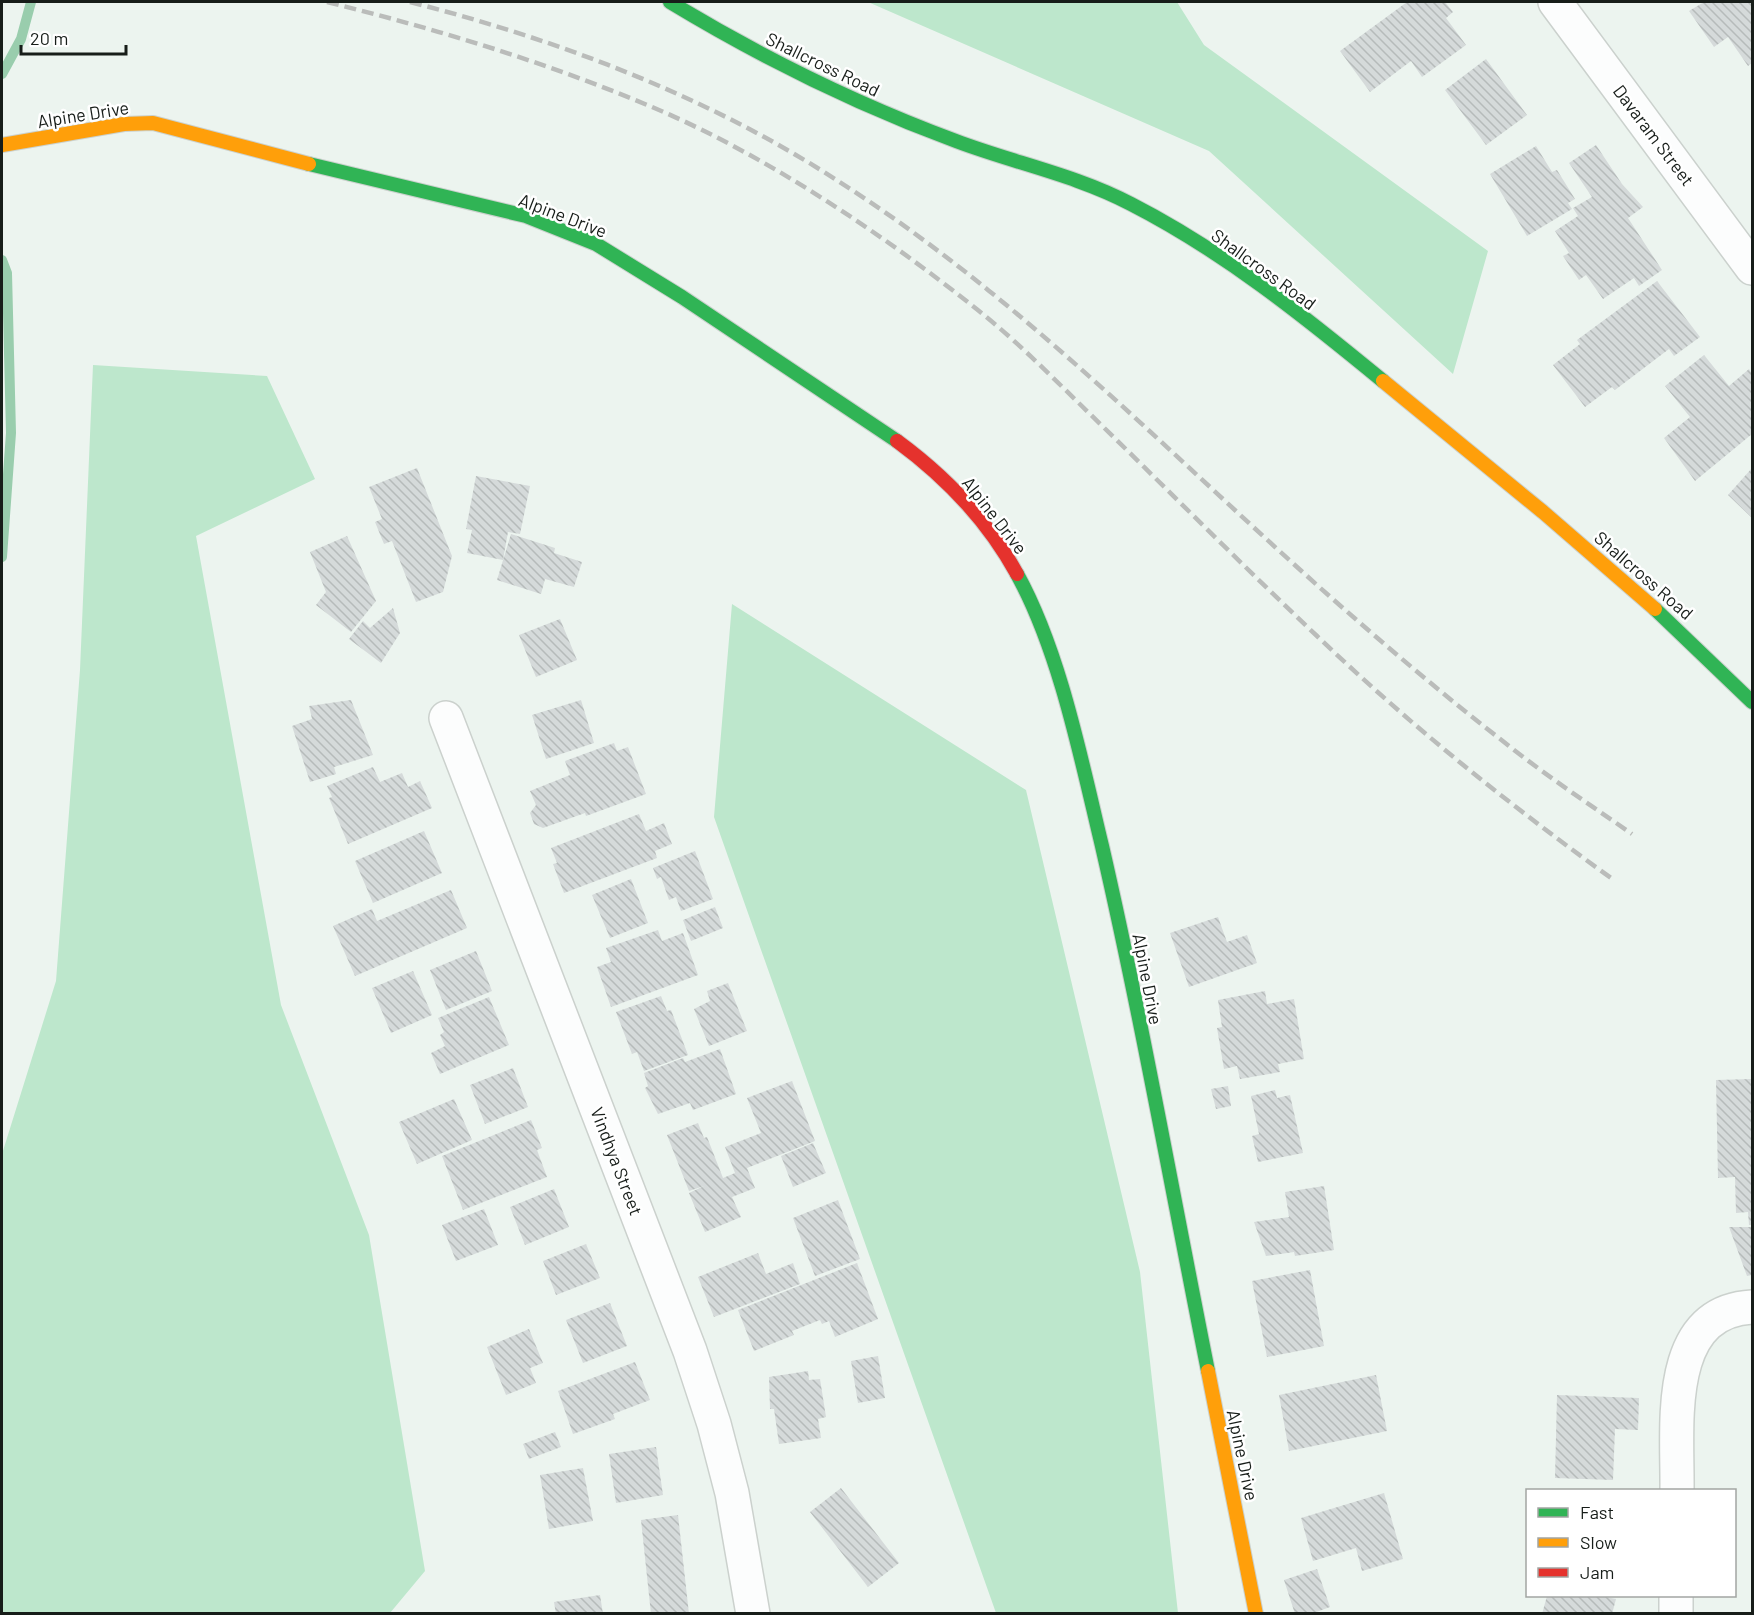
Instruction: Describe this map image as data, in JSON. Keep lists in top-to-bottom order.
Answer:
{
  "streets": {
    "street": [
      "Shallcross Road",
      "Alpine Drive",
      "Davaram Street",
      "Vindhya Street"
    ]
  },
  "legend": ["Fast", "Slow", "Jam"],
  "scale_bar": "20 m"
}
